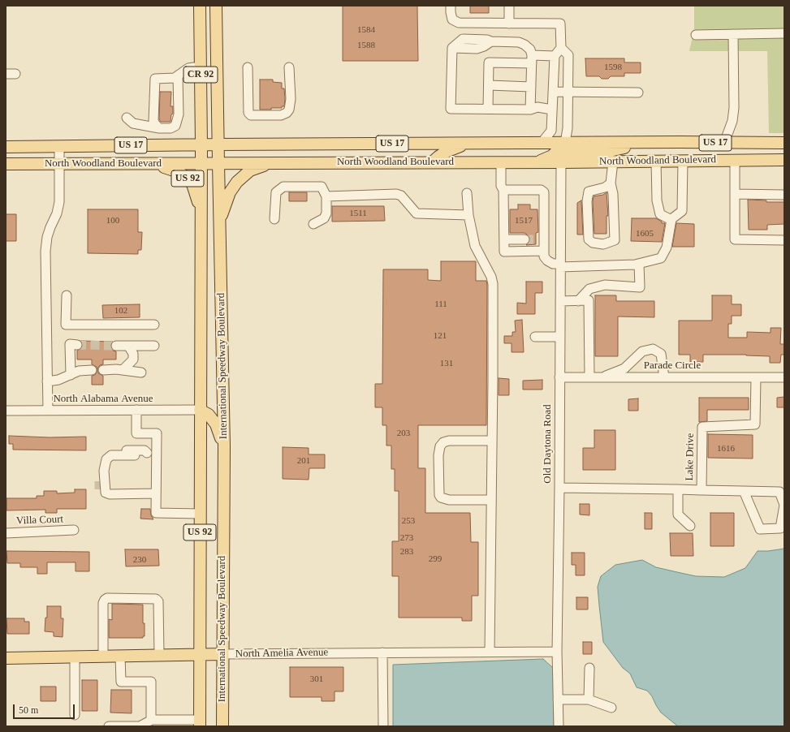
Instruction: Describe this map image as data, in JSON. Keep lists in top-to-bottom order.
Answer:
{
  "streets": {
    "main road": [
      "CR 92",
      "US 17",
      "North Woodland Boulevard",
      "US 92",
      "International Speedway Boulevard",
      "North Amelia Avenue"
    ],
    "street": [
      "Parade Circle",
      "North Alabama Avenue",
      "Old Daytona Road",
      "Lake Drive",
      "Villa Court"
    ]
  },
  "crossings": [
    ["North Woodland Boulevard", "US 92"],
    ["North Woodland Boulevard", "International Speedway Boulevard"],
    ["North Woodland Boulevard", "Old Daytona Road"],
    ["US 92", "International Speedway Boulevard"],
    ["International Speedway Boulevard", "North Alabama Avenue"],
    ["International Speedway Boulevard", "North Amelia Avenue"],
    ["Parade Circle", "Old Daytona Road"],
    ["Parade Circle", "Lake Drive"],
    ["Old Daytona Road", "Lake Drive"],
    ["Old Daytona Road", "North Amelia Avenue"]
  ],
  "house_numbers": [
    "1584",
    "1588",
    "1598",
    "1511",
    "100",
    "1517",
    "1605",
    "111",
    "102",
    "121",
    "131",
    "203",
    "1616",
    "201",
    "253",
    "273",
    "283",
    "299",
    "230",
    "301"
  ],
  "scale_bar": "50 m"
}
